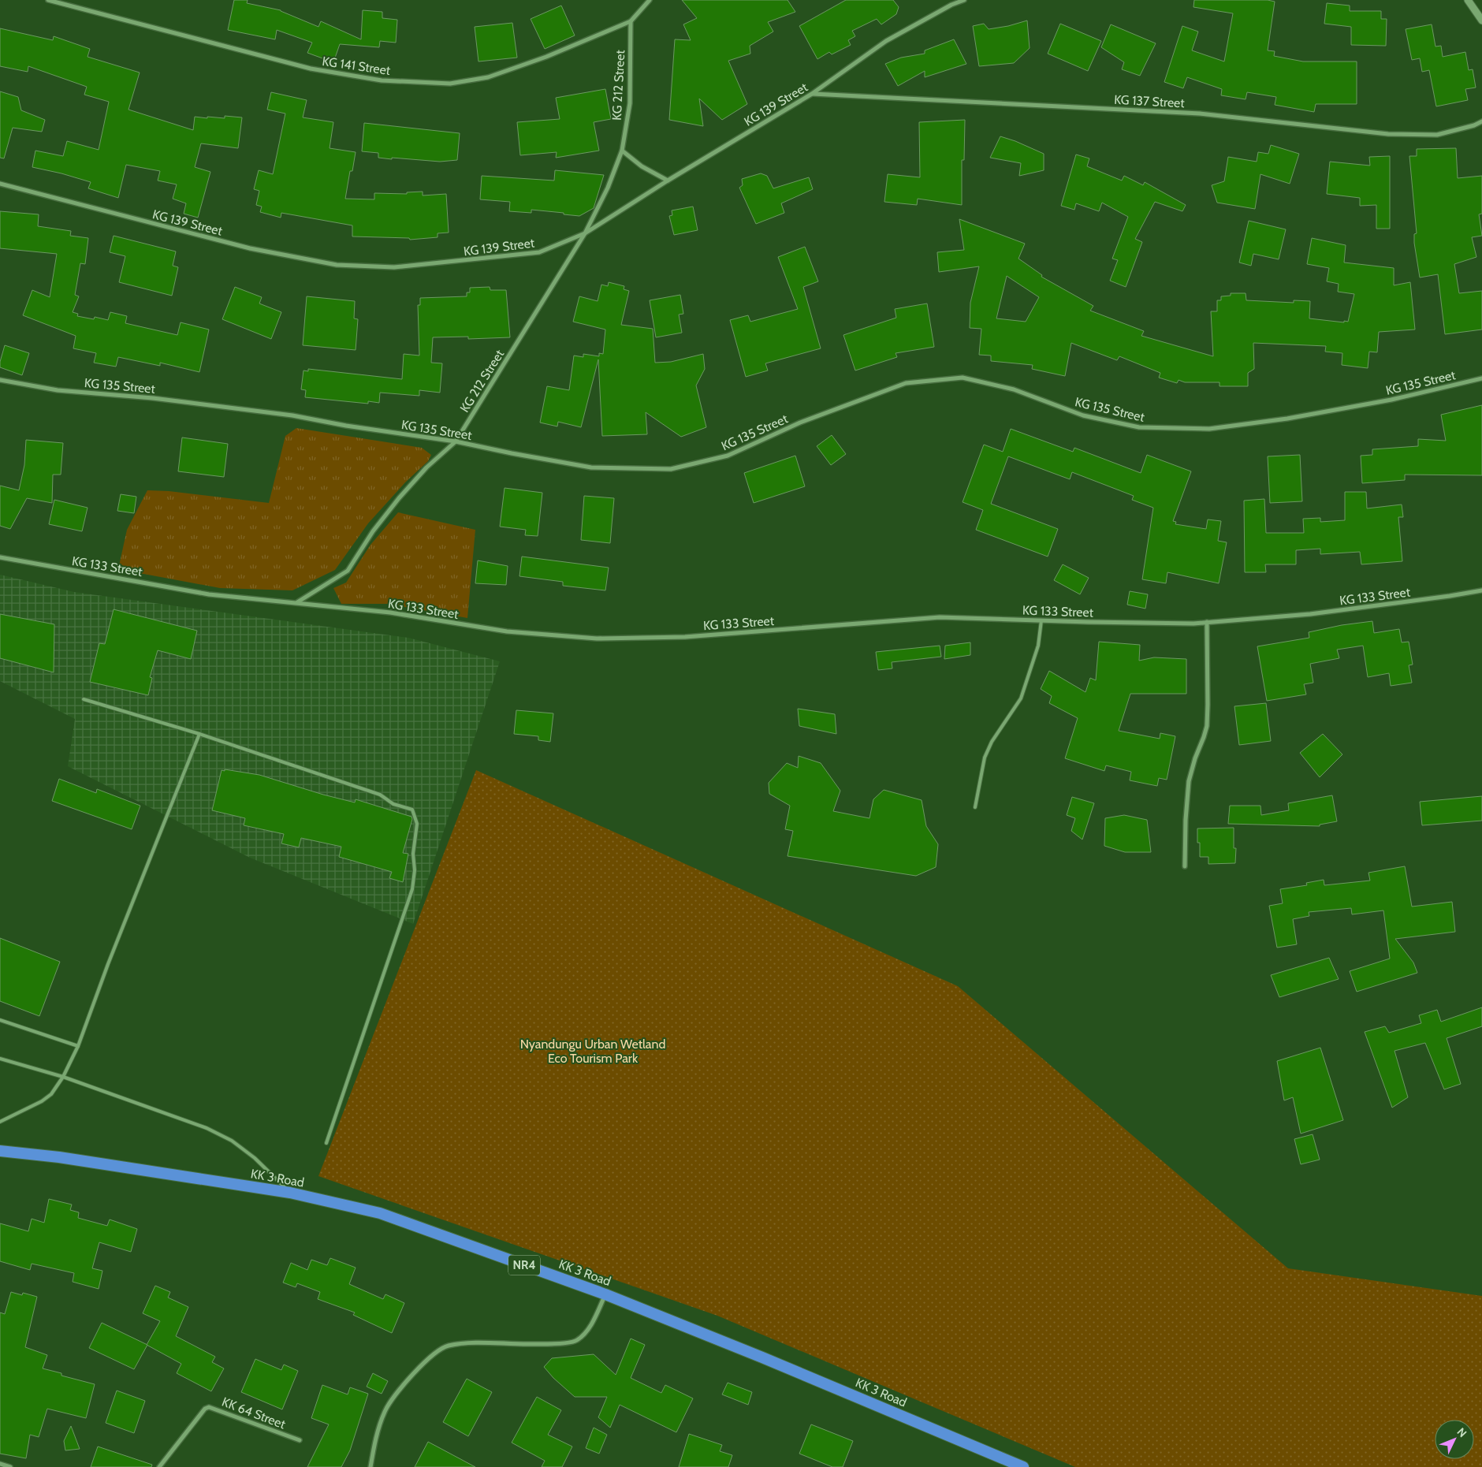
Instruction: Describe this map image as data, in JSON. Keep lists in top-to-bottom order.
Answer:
{
  "streets": {
    "highway": ["KK 3 Road", "NR4"],
    "street": [
      "KG 141 Street",
      "KG 212 Street",
      "KG 137 Street",
      "KG 139 Street",
      "KG 135 Street",
      "KG 133 Street",
      "KK 64 Street"
    ]
  },
  "crossings": [
    ["KG 141 Street", "KG 212 Street"],
    ["KG 212 Street", "KG 139 Street"],
    ["KG 212 Street", "KG 135 Street"],
    ["KG 212 Street", "KG 133 Street"],
    ["KG 137 Street", "KG 139 Street"]
  ],
  "parks": ["Nyandungu Urban Wetland Eco Tourism Park"],
  "north": "top right"
}
